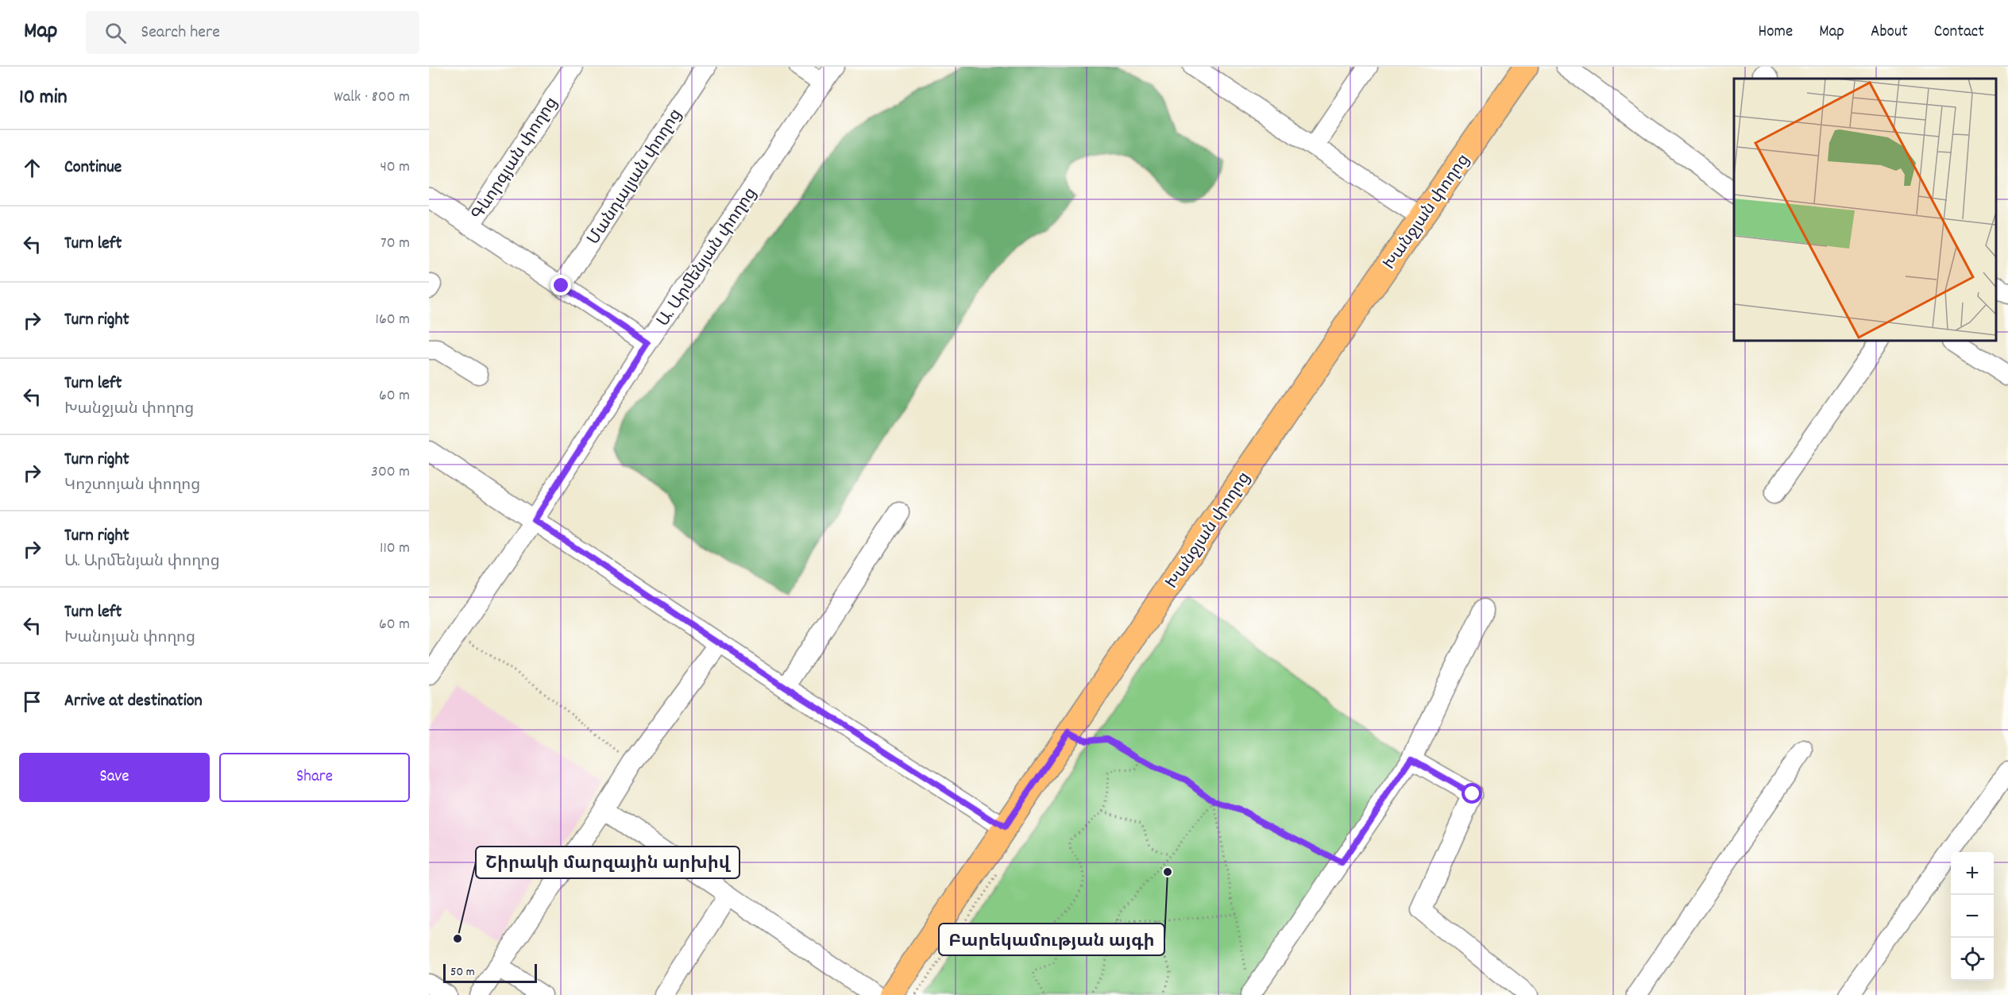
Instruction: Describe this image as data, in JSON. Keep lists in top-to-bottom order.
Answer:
{
  "streets": {
    "main road": ["Խանջյան փողոց"],
    "street": ["Գևորգյան փողոց", "Մանդալյան փողոց", "Ա. Արմենյան փողոց"]
  },
  "places": ["Բարեկամության այգի", "Շիրակի մարզային արխիվ"],
  "scale_bar": "50 m",
  "page": {
    "header": "Map",
    "search": "Search here",
    "nav": [
      "Home",
      "Map",
      "About",
      "Contact"
    ],
    "heading": ["10 min", "Walk · 800 m"],
    "list": [
      ["Continue", "40 m"],
      ["Turn left", "70 m"],
      ["Turn right", "160 m"],
      ["Turn left", "Խանջյան փողոց", "60 m"],
      ["Turn right", "Կոշտոյան փողոց", "300 m"],
      ["Turn right", "Ա. Արմենյան փողոց", "110 m"],
      ["Turn left", "Խանոյան փողոց", "60 m"],
      "Arrive at destination"
    ],
    "buttons": ["Save", "Share"],
    "map_buttons": ["+", "−"],
    "scale": "50 m"
  }
}
